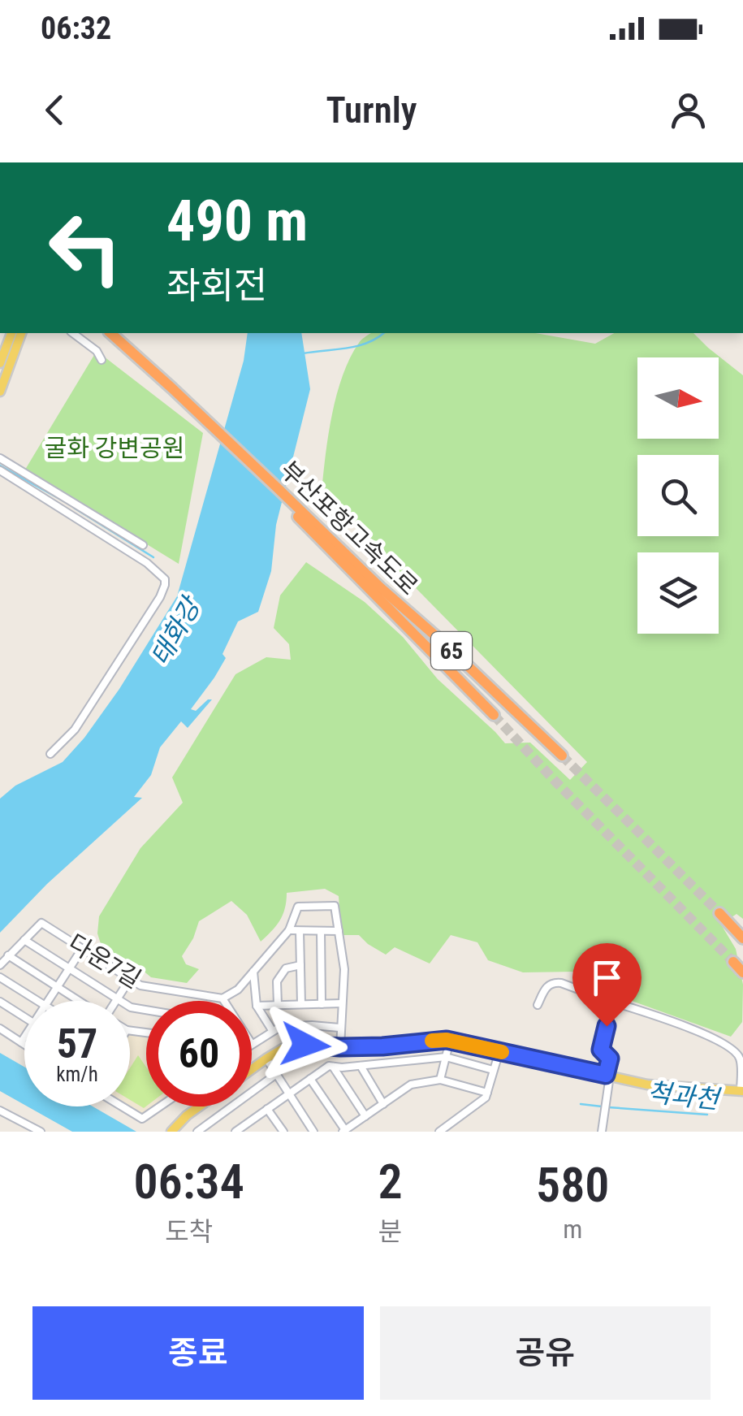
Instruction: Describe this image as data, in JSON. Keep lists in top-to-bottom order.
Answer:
{
  "streets": {
    "highway": ["부산포항고속도로", "65"],
    "street": ["다운7길"]
  },
  "water": ["태화강", "척과천"],
  "parks": ["굴화 강변공원"],
  "north": "right",
  "page": {
    "status": "06:32",
    "header": "Turnly",
    "turn": ["490 m", "좌회전"],
    "speed": "57 km/h",
    "limit": "60",
    "eta": [
      "06:34",
      "도착",
      "2",
      "분",
      "580",
      "m"
    ],
    "buttons": ["종료", "공유"]
  }
}
